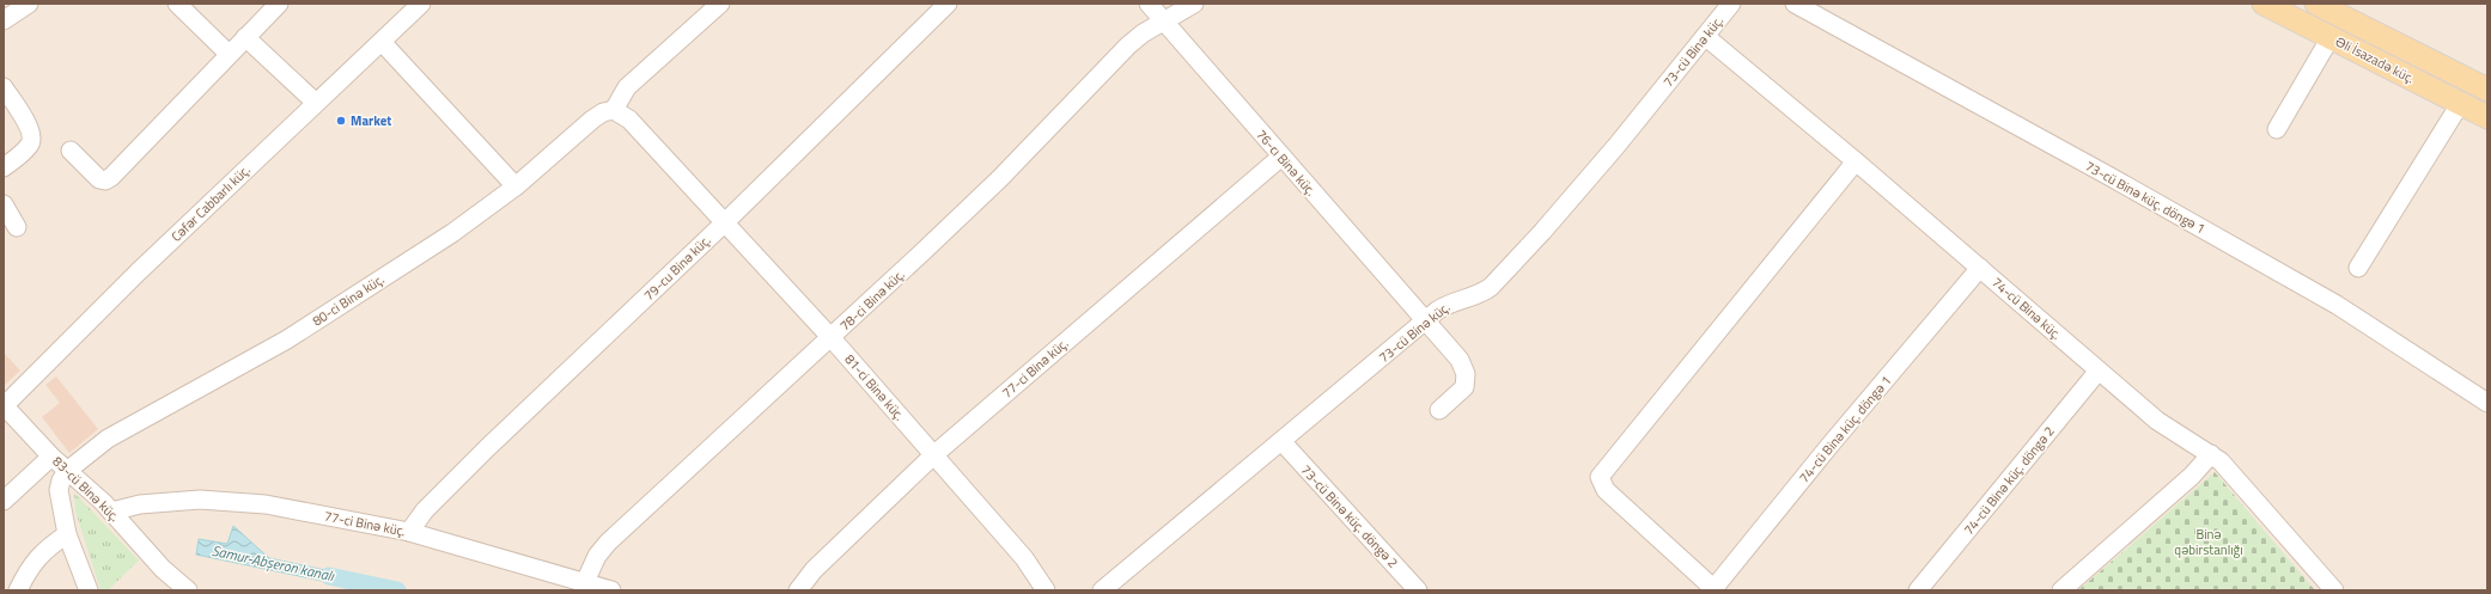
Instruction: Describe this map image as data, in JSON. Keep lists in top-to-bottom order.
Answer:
{
  "streets": {
    "main road": ["Əli İsazadə küç."],
    "street": [
      "73-cü Binə küç.",
      "76-cı Binə küç.",
      "73-cü Binə küç. döngə 1",
      "Cəfər Cabbarlı küç.",
      "79-cu Binə küç.",
      "80-ci Binə küç.",
      "78-ci Binə küç.",
      "74-cü Binə küç.",
      "77-ci Binə küç.",
      "81-ci Binə küç.",
      "74-cü Binə küç. döngə 1",
      "74-cü Binə küç. döngə 2",
      "83-cü Binə küç.",
      "73-cü Binə küç. döngə 2"
    ]
  },
  "crossings": [
    ["73-cü Binə küç.", "76-cı Binə küç."],
    ["73-cü Binə küç.", "74-cü Binə küç."],
    ["73-cü Binə küç.", "73-cü Binə küç. döngə 2"],
    ["76-cı Binə küç.", "78-ci Binə küç."],
    ["76-cı Binə küç.", "77-ci Binə küç."],
    ["Cəfər Cabbarlı küç.", "83-cü Binə küç."],
    ["79-cu Binə küç.", "77-ci Binə küç."],
    ["79-cu Binə küç.", "81-ci Binə küç."],
    ["80-ci Binə küç.", "81-ci Binə küç."],
    ["80-ci Binə küç.", "83-cü Binə küç."],
    ["78-ci Binə küç.", "77-ci Binə küç."],
    ["78-ci Binə küç.", "81-ci Binə küç."],
    ["74-cü Binə küç.", "74-cü Binə küç. döngə 1"],
    ["74-cü Binə küç.", "74-cü Binə küç. döngə 2"],
    ["77-ci Binə küç.", "81-ci Binə küç."],
    ["77-ci Binə küç.", "83-cü Binə küç."]
  ],
  "water": ["Samur-Abşeron kanalı"],
  "parks": ["Binə qəbirstanlığı"],
  "places": ["Market"]
}
